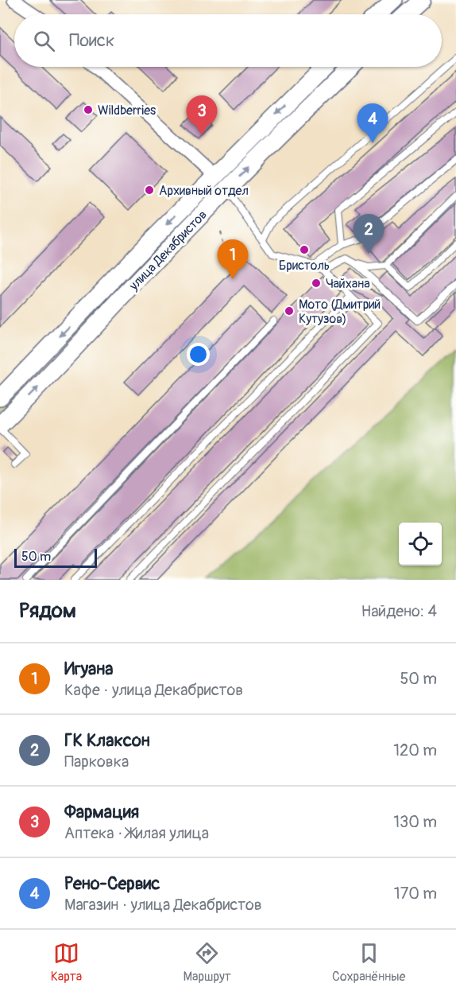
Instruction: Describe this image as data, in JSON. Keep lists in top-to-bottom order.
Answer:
{
  "streets": {
    "street": ["улица Декабристов"]
  },
  "places": [
    "Wildberries",
    "Архивный отдел",
    "Бристоль",
    "Чайхана",
    "Мото (Дмитрий Кутузов)"
  ],
  "scale_bar": "50 m",
  "page": {
    "search": "Поиск",
    "pins": [
      "3",
      "4",
      "2",
      "1"
    ],
    "scale": "50 m",
    "heading": ["Рядом", "Найдено: 4"],
    "list": [
      {
        "mark": "1",
        "name": "Игуана",
        "note": "Кафе · улица Декабристов",
        "value": "50 m"
      },
      {
        "mark": "2",
        "name": "ГК Клаксон",
        "note": "Парковка",
        "value": "120 m"
      },
      {
        "mark": "3",
        "name": "Фармация",
        "note": "Аптека · Жилая улица",
        "value": "130 m"
      },
      {
        "mark": "4",
        "name": "Рено-Сервис",
        "note": "Магазин · улица Декабристов",
        "value": "170 m"
      }
    ],
    "nav": ["Карта", "Маршрут", "Сохранённые"]
  }
}
